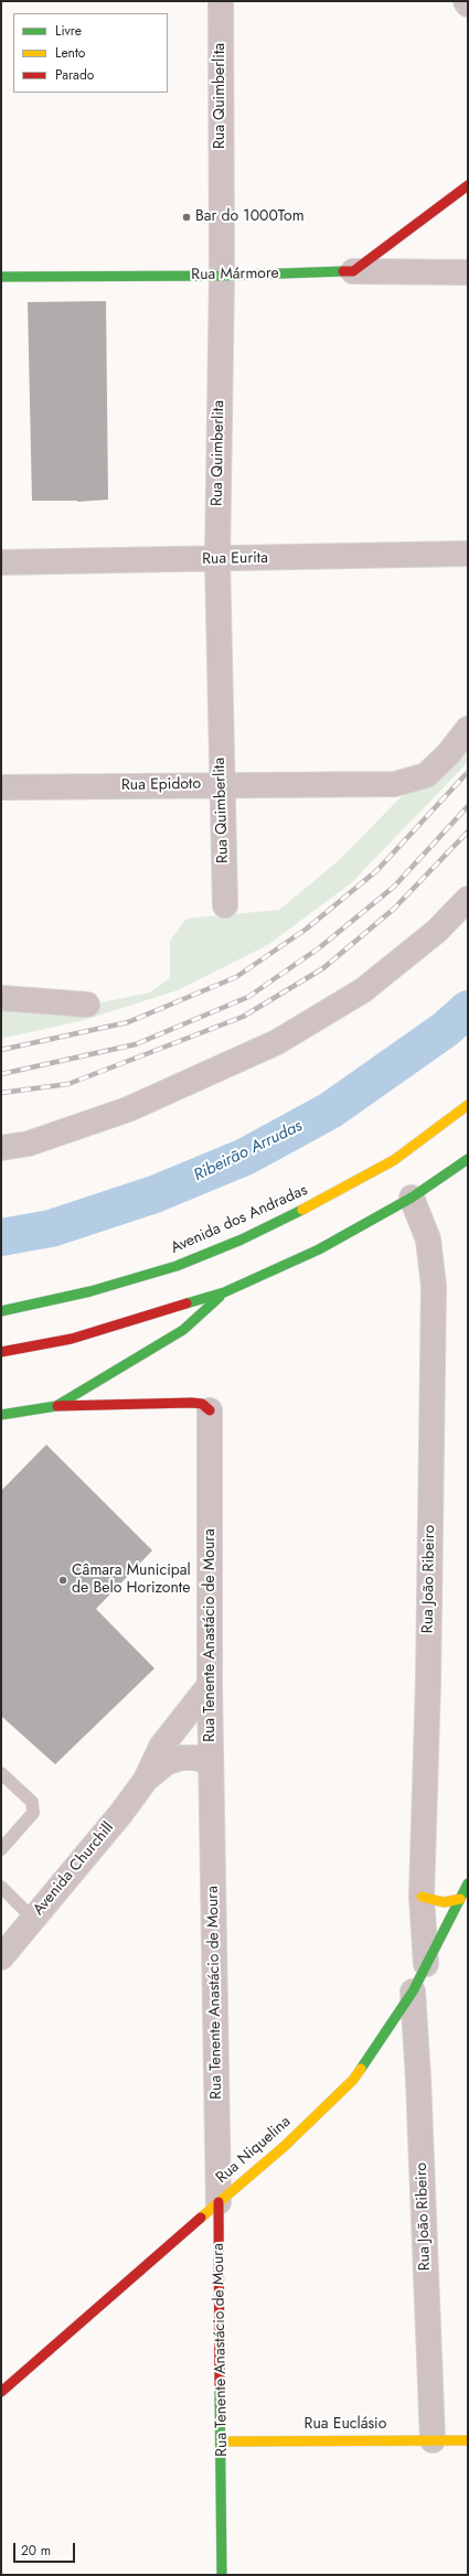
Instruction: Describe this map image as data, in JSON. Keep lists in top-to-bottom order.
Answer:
{
  "streets": {
    "street": [
      "Rua Quimberlita",
      "Rua Mármore",
      "Rua Eurita",
      "Rua Epidoto",
      "Avenida dos Andradas",
      "Rua João Ribeiro",
      "Rua Tenente Anastácio de Moura",
      "Avenida Churchill",
      "Rua Niquelina",
      "Rua Euclásio"
    ]
  },
  "crossings": [
    ["Rua Quimberlita", "Rua Mármore"],
    ["Rua Quimberlita", "Rua Eurita"],
    ["Rua Quimberlita", "Rua Epidoto"],
    ["Rua João Ribeiro", "Rua Niquelina"],
    ["Rua João Ribeiro", "Rua Euclásio"],
    ["Rua Tenente Anastácio de Moura", "Avenida Churchill"],
    ["Rua Tenente Anastácio de Moura", "Rua Niquelina"],
    ["Rua Tenente Anastácio de Moura", "Rua Euclásio"]
  ],
  "water": ["Ribeirão Arrudas"],
  "places": ["Bar do 1000Tom", "Câmara Municipal de Belo Horizonte"],
  "legend": ["Livre", "Lento", "Parado"],
  "scale_bar": "20 m"
}
